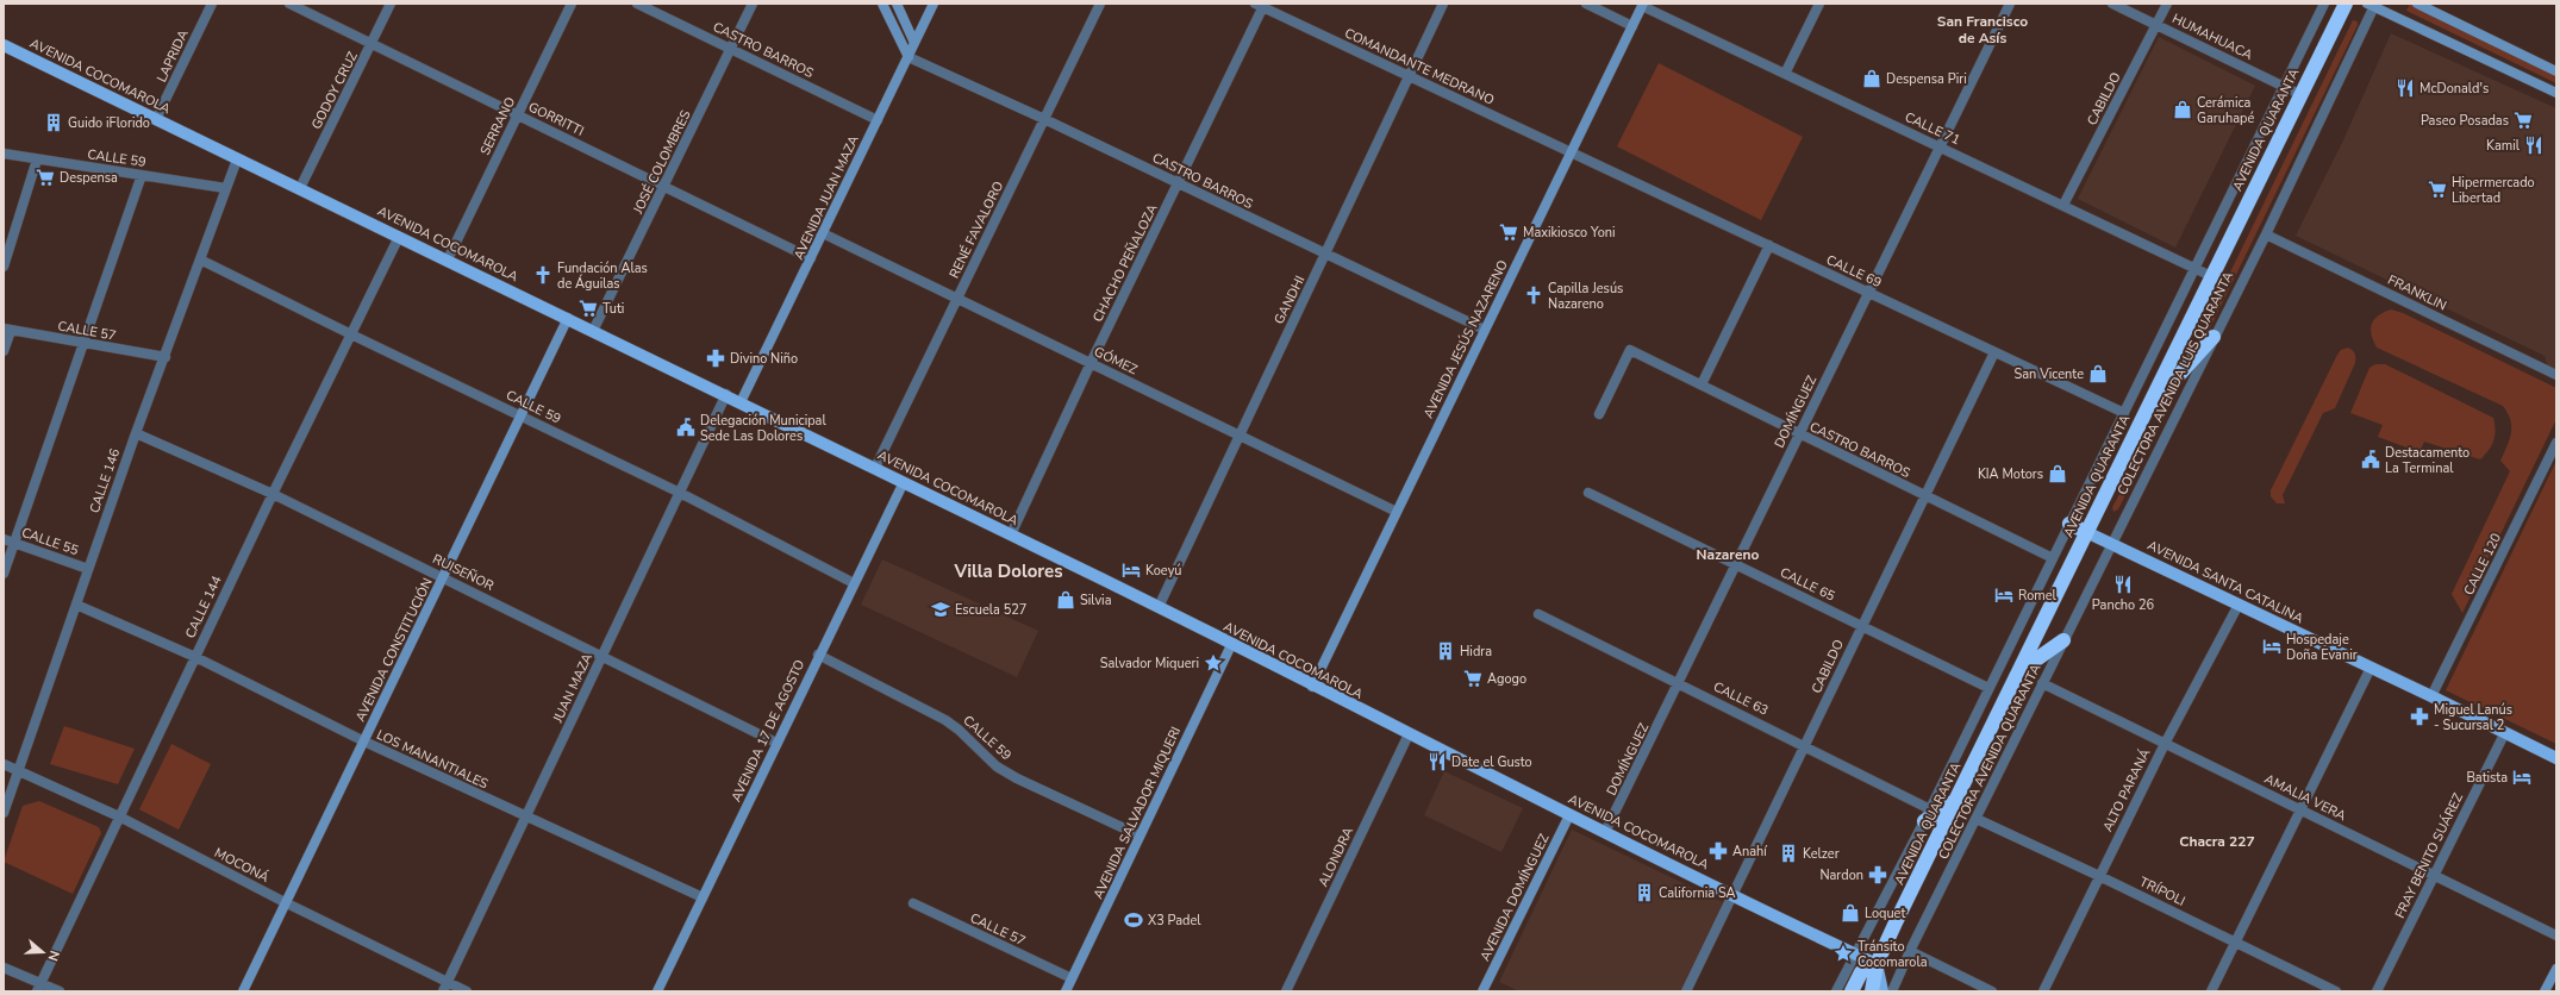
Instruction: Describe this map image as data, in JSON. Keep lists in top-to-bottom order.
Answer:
{
  "streets": {
    "highway": ["AVENIDA QUARANTA"],
    "main road": [
      "AVENIDA COCOMAROLA",
      "AVENIDA JUAN MAZA",
      "AVENIDA JESÚS NAZARENO",
      "AVENIDA SANTA CATALINA",
      "AVENIDA CONSTITUCIÓN",
      "AVENIDA 17 DE AGOSTO",
      "AVENIDA SALVADOR MIQUERI",
      "AVENIDA DOMÍNGUEZ"
    ],
    "street": [
      "HUMAHUACA",
      "CASTRO BARROS",
      "LAPRIDA",
      "COMANDANTE MEDRANO",
      "GODOY CRUZ",
      "CABILDO",
      "GORRITTI",
      "SERRANO",
      "CALLE 71",
      "CALLE 59",
      "JOSÉ COLOMBRES",
      "RENÉ FAVALORO",
      "CHACHO PEÑALOZA",
      "CALLE 69",
      "FRANKLIN",
      "GANDHI",
      "CALLE 57",
      "GÓMEZ",
      "COLECTORA AVENIDA LUIS QUARANTA",
      "DOMÍNGUEZ",
      "CALLE 146",
      "CALLE 55",
      "CALLE 120",
      "RUISEÑOR",
      "CALLE 65",
      "CALLE 144",
      "JUAN MAZA",
      "CALLE 63",
      "LOS MANANTIALES",
      "COLECTORA AVENIDA QUARANTA",
      "ALTO PARANÁ",
      "AMALIA VERA",
      "FRAY BENITO SUÁREZ",
      "ALONDRA",
      "MOCONÁ",
      "TRÍPOLI"
    ]
  },
  "crossings": [
    ["HUMAHUACA", "CABILDO"],
    ["HUMAHUACA", "AVENIDA QUARANTA"],
    ["CASTRO BARROS", "CABILDO"],
    ["CASTRO BARROS", "JOSÉ COLOMBRES"],
    ["CASTRO BARROS", "AVENIDA JUAN MAZA"],
    ["CASTRO BARROS", "RENÉ FAVALORO"],
    ["CASTRO BARROS", "CHACHO PEÑALOZA"],
    ["CASTRO BARROS", "GANDHI"],
    ["CASTRO BARROS", "AVENIDA JESÚS NAZARENO"],
    ["CASTRO BARROS", "DOMÍNGUEZ"],
    ["LAPRIDA", "AVENIDA COCOMAROLA"],
    ["COMANDANTE MEDRANO", "CHACHO PEÑALOZA"],
    ["COMANDANTE MEDRANO", "CALLE 69"],
    ["COMANDANTE MEDRANO", "GANDHI"],
    ["COMANDANTE MEDRANO", "AVENIDA JESÚS NAZARENO"],
    ["AVENIDA COCOMAROLA", "GODOY CRUZ"],
    ["AVENIDA COCOMAROLA", "CABILDO"],
    ["AVENIDA COCOMAROLA", "SERRANO"],
    ["AVENIDA COCOMAROLA", "AVENIDA QUARANTA"],
    ["AVENIDA COCOMAROLA", "JOSÉ COLOMBRES"],
    ["AVENIDA COCOMAROLA", "AVENIDA JUAN MAZA"],
    ["AVENIDA COCOMAROLA", "RENÉ FAVALORO"],
    ["AVENIDA COCOMAROLA", "CHACHO PEÑALOZA"],
    ["AVENIDA COCOMAROLA", "GANDHI"],
    ["AVENIDA COCOMAROLA", "AVENIDA JESÚS NAZARENO"],
    ["AVENIDA COCOMAROLA", "DOMÍNGUEZ"],
    ["AVENIDA COCOMAROLA", "CALLE 146"],
    ["AVENIDA COCOMAROLA", "CALLE 144"],
    ["AVENIDA COCOMAROLA", "AVENIDA CONSTITUCIÓN"],
    ["AVENIDA COCOMAROLA", "JUAN MAZA"],
    ["AVENIDA COCOMAROLA", "AVENIDA 17 DE AGOSTO"],
    ["AVENIDA COCOMAROLA", "AVENIDA SALVADOR MIQUERI"],
    ["AVENIDA COCOMAROLA", "ALONDRA"],
    ["AVENIDA COCOMAROLA", "AVENIDA DOMÍNGUEZ"],
    ["GODOY CRUZ", "GORRITTI"],
    ["CABILDO", "CALLE 71"],
    ["CABILDO", "CALLE 69"],
    ["CABILDO", "CALLE 65"],
    ["CABILDO", "CALLE 63"],
    ["GORRITTI", "SERRANO"],
    ["GORRITTI", "JOSÉ COLOMBRES"],
    ["GORRITTI", "AVENIDA JUAN MAZA"],
    ["CALLE 71", "AVENIDA QUARANTA"],
    ["CALLE 71", "AVENIDA JESÚS NAZARENO"],
    ["CALLE 71", "DOMÍNGUEZ"],
    ["AVENIDA QUARANTA", "AVENIDA SANTA CATALINA"],
    ["CALLE 59", "CALLE 146"],
    ["CALLE 59", "CALLE 144"],
    ["CALLE 59", "AVENIDA CONSTITUCIÓN"],
    ["CALLE 59", "JUAN MAZA"],
    ["CALLE 59", "AVENIDA 17 DE AGOSTO"],
    ["CALLE 59", "AVENIDA SALVADOR MIQUERI"],
    ["AVENIDA JUAN MAZA", "GÓMEZ"],
    ["RENÉ FAVALORO", "GÓMEZ"],
    ["CHACHO PEÑALOZA", "GÓMEZ"],
    ["CALLE 69", "AVENIDA JESÚS NAZARENO"],
    ["CALLE 69", "DOMÍNGUEZ"],
    ["FRANKLIN", "COLECTORA AVENIDA LUIS QUARANTA"],
    ["GANDHI", "GÓMEZ"],
    ["CALLE 57", "CALLE 146"],
    ["CALLE 57", "AVENIDA SALVADOR MIQUERI"],
    ["AVENIDA JESÚS NAZARENO", "GÓMEZ"],
    ["COLECTORA AVENIDA LUIS QUARANTA", "AVENIDA SANTA CATALINA"],
    ["COLECTORA AVENIDA LUIS QUARANTA", "COLECTORA AVENIDA QUARANTA"],
    ["DOMÍNGUEZ", "CALLE 65"],
    ["DOMÍNGUEZ", "CALLE 63"],
    ["CALLE 146", "CALLE 55"],
    ["CALLE 146", "RUISEÑOR"],
    ["CALLE 146", "LOS MANANTIALES"],
    ["CALLE 146", "MOCONÁ"],
    ["CALLE 120", "AVENIDA SANTA CATALINA"],
    ["RUISEÑOR", "CALLE 144"],
    ["RUISEÑOR", "AVENIDA CONSTITUCIÓN"],
    ["RUISEÑOR", "JUAN MAZA"],
    ["RUISEÑOR", "AVENIDA 17 DE AGOSTO"],
    ["AVENIDA SANTA CATALINA", "COLECTORA AVENIDA QUARANTA"],
    ["AVENIDA SANTA CATALINA", "ALTO PARANÁ"],
    ["AVENIDA SANTA CATALINA", "FRAY BENITO SUÁREZ"],
    ["CALLE 144", "LOS MANANTIALES"],
    ["CALLE 144", "MOCONÁ"],
    ["AVENIDA CONSTITUCIÓN", "LOS MANANTIALES"],
    ["AVENIDA CONSTITUCIÓN", "MOCONÁ"],
    ["JUAN MAZA", "LOS MANANTIALES"],
    ["JUAN MAZA", "MOCONÁ"],
    ["AVENIDA 17 DE AGOSTO", "LOS MANANTIALES"],
    ["COLECTORA AVENIDA QUARANTA", "AMALIA VERA"],
    ["COLECTORA AVENIDA QUARANTA", "TRÍPOLI"],
    ["ALTO PARANÁ", "AMALIA VERA"],
    ["ALTO PARANÁ", "TRÍPOLI"],
    ["AMALIA VERA", "FRAY BENITO SUÁREZ"]
  ],
  "districts": [
    "San Francisco de Asís",
    "Nazareno",
    "Villa Dolores",
    "Chacra 227"
  ],
  "places": {
    "shop": [
      "Despensa Piri",
      "Cerámica Garuhapé",
      "San Vicente",
      "KIA Motors",
      "Silvia",
      "Loquet"
    ],
    "restaurant": [
      "McDonald's",
      "Kamil",
      "Pancho 26",
      "Date el Gusto"
    ],
    "supermarket": [
      "Paseo Posadas",
      "Despensa",
      "Hipermercado Libertad",
      "Maxikiosco Yoni",
      "Tuti",
      "Agogo"
    ],
    "building": [
      "Guido iFlorido",
      "Hidra",
      "Kelzer",
      "California SA"
    ],
    "church": ["Fundación Alas de Águilas", "Capilla Jesús Nazareno"],
    "pharmacy": [
      "Divino Niño",
      "Miguel Lanús - Sucursal 2",
      "Anahí",
      "Nardon"
    ],
    "public building": ["Delegación Municipal Sede Las Dolores", "Destacamento La Terminal"],
    "hotel": [
      "Koeyú",
      "Romel",
      "Hospedaje Doña Evanir",
      "Batista"
    ],
    "school or university": ["Escuela 527"],
    "place": ["Salvador Miqueri", "Tránsito Cocomarola"],
    "sports": ["X3 Padel"]
  },
  "north": "right"
}
